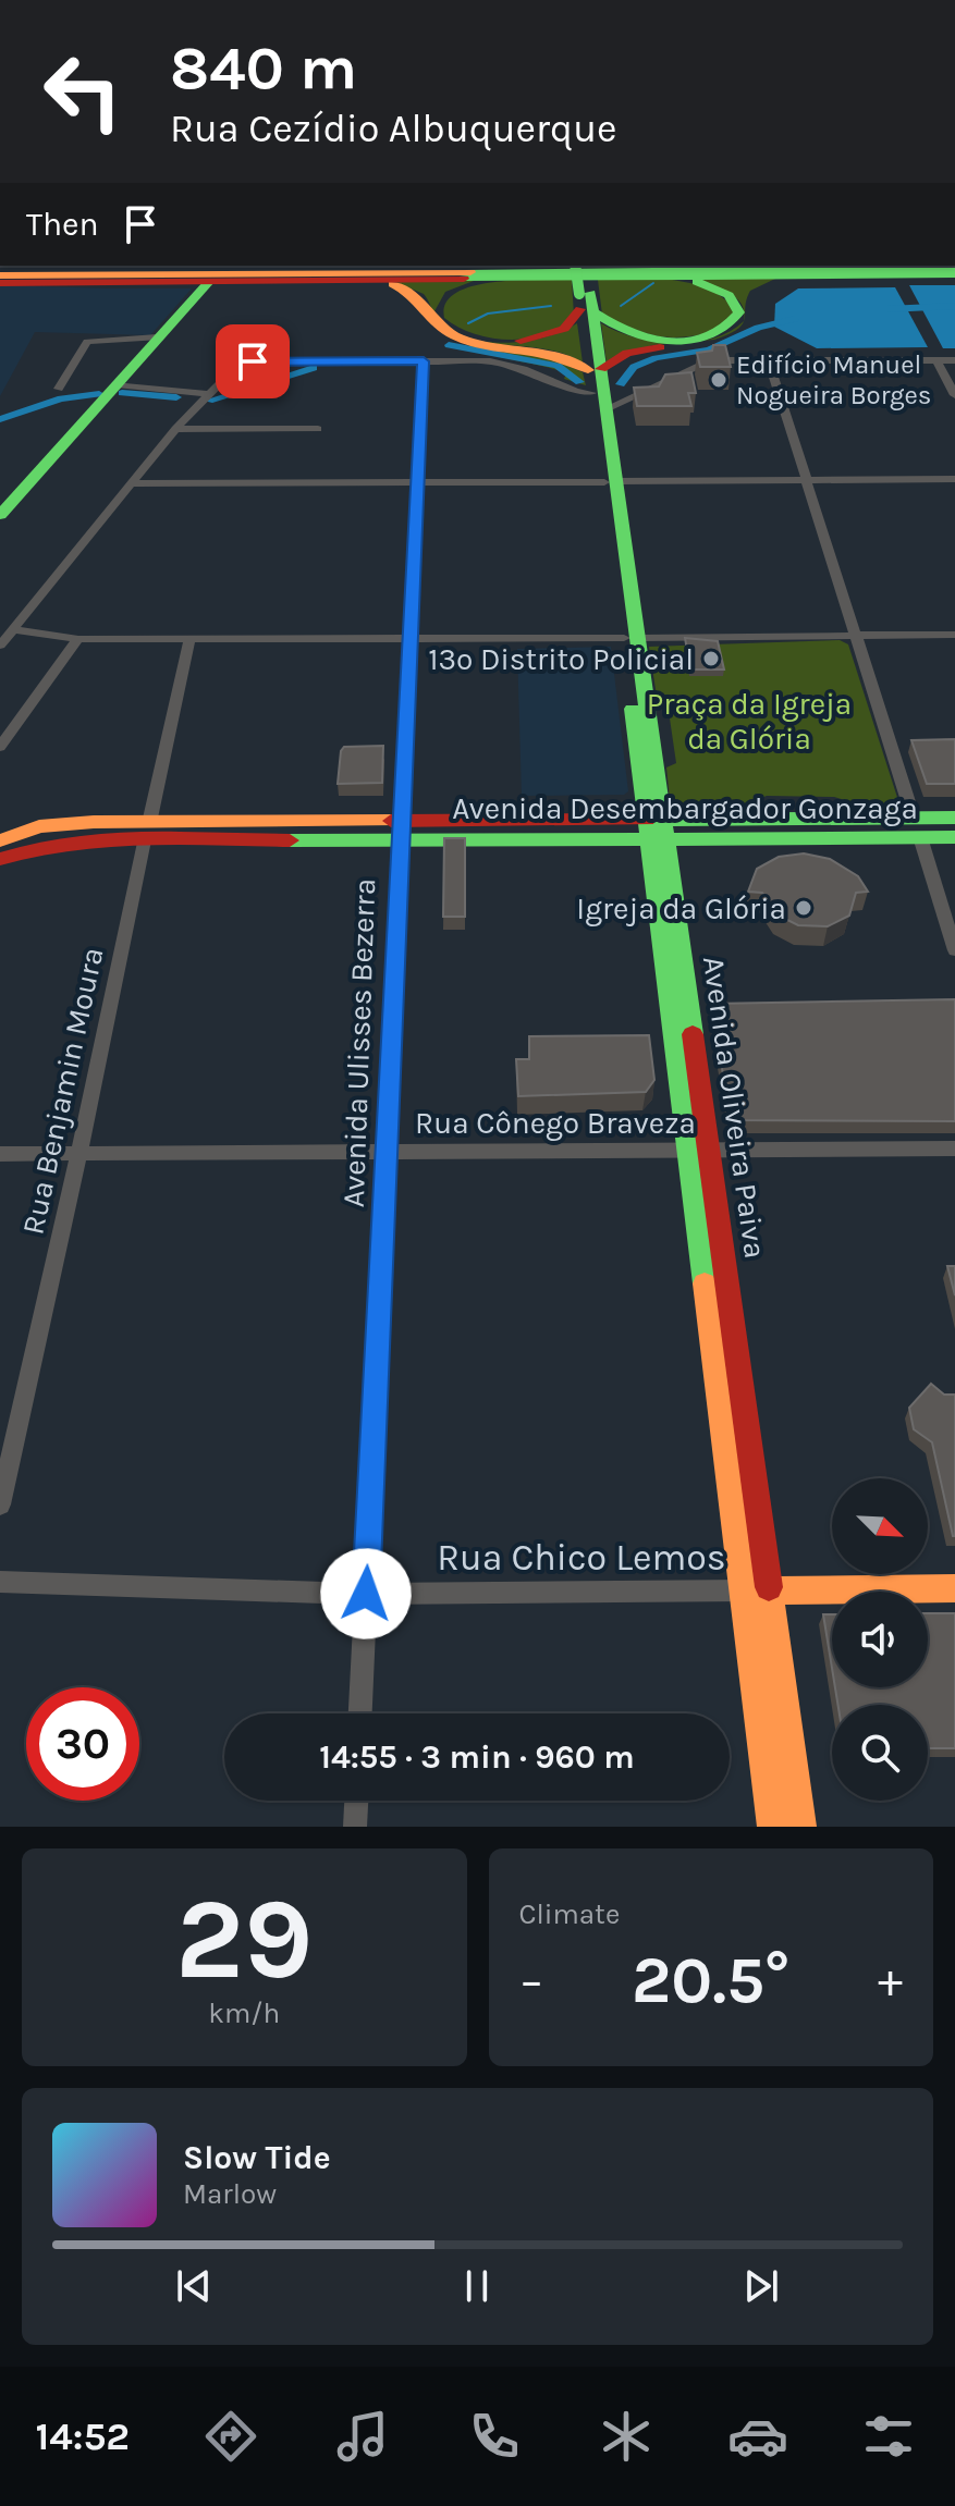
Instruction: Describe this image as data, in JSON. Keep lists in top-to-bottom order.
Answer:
{
  "streets": {
    "main road": ["Avenida Desembargador Gonzaga", "Avenida Oliveira Paiva", "Rua Chico Lemos"],
    "street": ["Avenida Ulisses Bezerra", "Rua Benjamin Moura", "Rua Cônego Braveza"]
  },
  "crossings": [
    ["Avenida Desembargador Gonzaga", "Avenida Ulisses Bezerra"],
    ["Avenida Desembargador Gonzaga", "Rua Benjamin Moura"],
    ["Avenida Desembargador Gonzaga", "Avenida Oliveira Paiva"],
    ["Avenida Ulisses Bezerra", "Rua Cônego Braveza"],
    ["Avenida Ulisses Bezerra", "Rua Chico Lemos"],
    ["Rua Benjamin Moura", "Rua Cônego Braveza"],
    ["Avenida Oliveira Paiva", "Rua Cônego Braveza"],
    ["Avenida Oliveira Paiva", "Rua Chico Lemos"]
  ],
  "parks": ["Praça da Igreja da Glória"],
  "places": ["Edifício Manuel Nogueira Borges", "13º Distrito Policial", "Igreja da Glória"],
  "north": "bottom right",
  "page": {
    "turn": ["840 m", "Rua Cezídio Albuquerque"],
    "then": "Then",
    "limit": "30",
    "trip": "14:55 · 3 min · 960 m",
    "tile": [
      ["29", "km/h"],
      "Climate"
    ],
    "heat": ["−", "20.5°", "+"],
    "song": ["Slow Tide", "Marlow"],
    "tabs": "14:52"
  }
}
